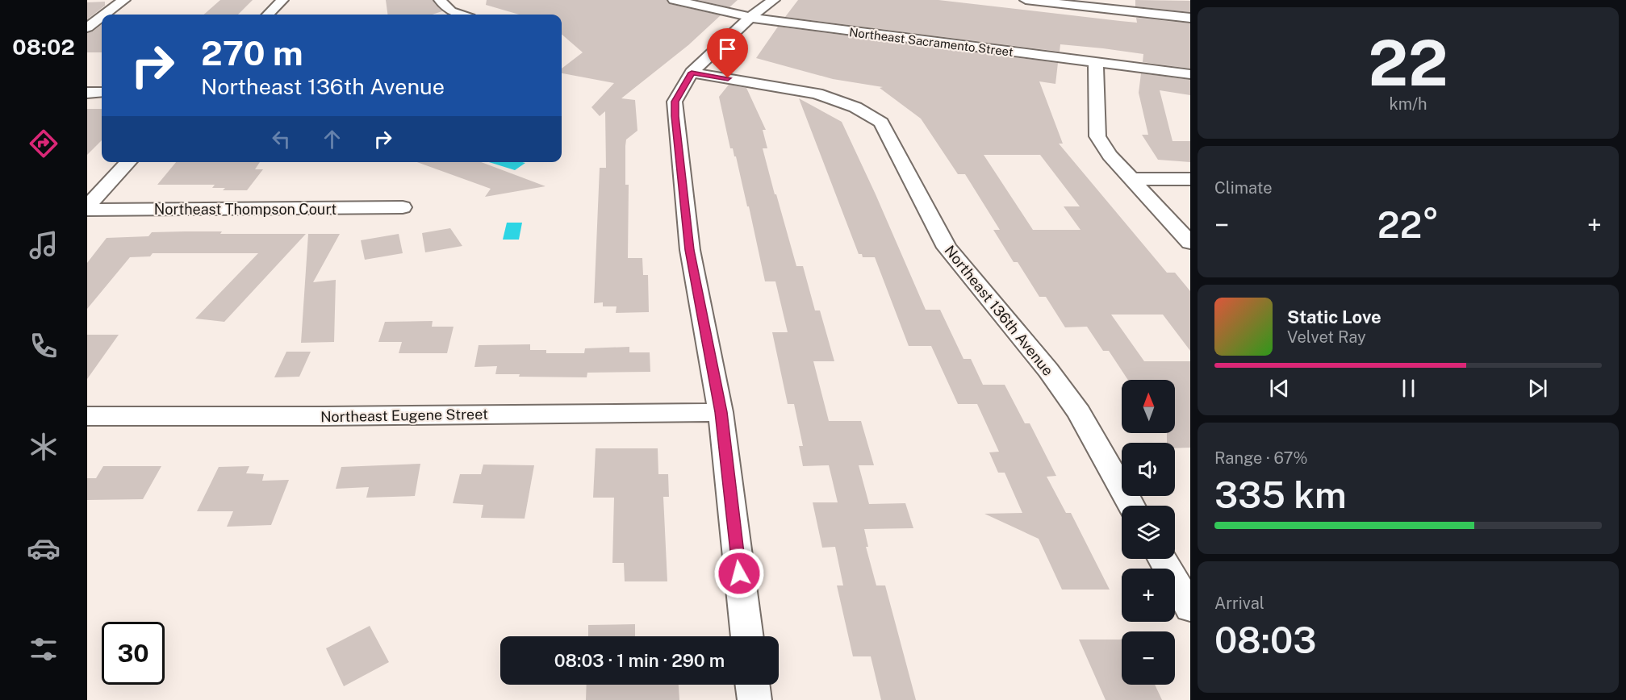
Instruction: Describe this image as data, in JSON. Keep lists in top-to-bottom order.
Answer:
{
  "streets": {
    "street": [
      "Northeast Sacramento Street",
      "Northeast Thompson Court",
      "Northeast 136th Avenue",
      "Northeast Eugene Street"
    ]
  },
  "north": "top",
  "page": {
    "tabs": "08:02",
    "tile": [
      ["22", "km/h"],
      "Climate",
      ["Range · 67%", "335 km"],
      ["Arrival", "08:03"]
    ],
    "turn": ["270 m", "Northeast 136th Avenue"],
    "heat": ["−", "22°", "+"],
    "song": ["Static Love", "Velvet Ray"],
    "map_buttons": ["+", "−"],
    "limit": "30",
    "trip": "08:03 · 1 min · 290 m"
  }
}
